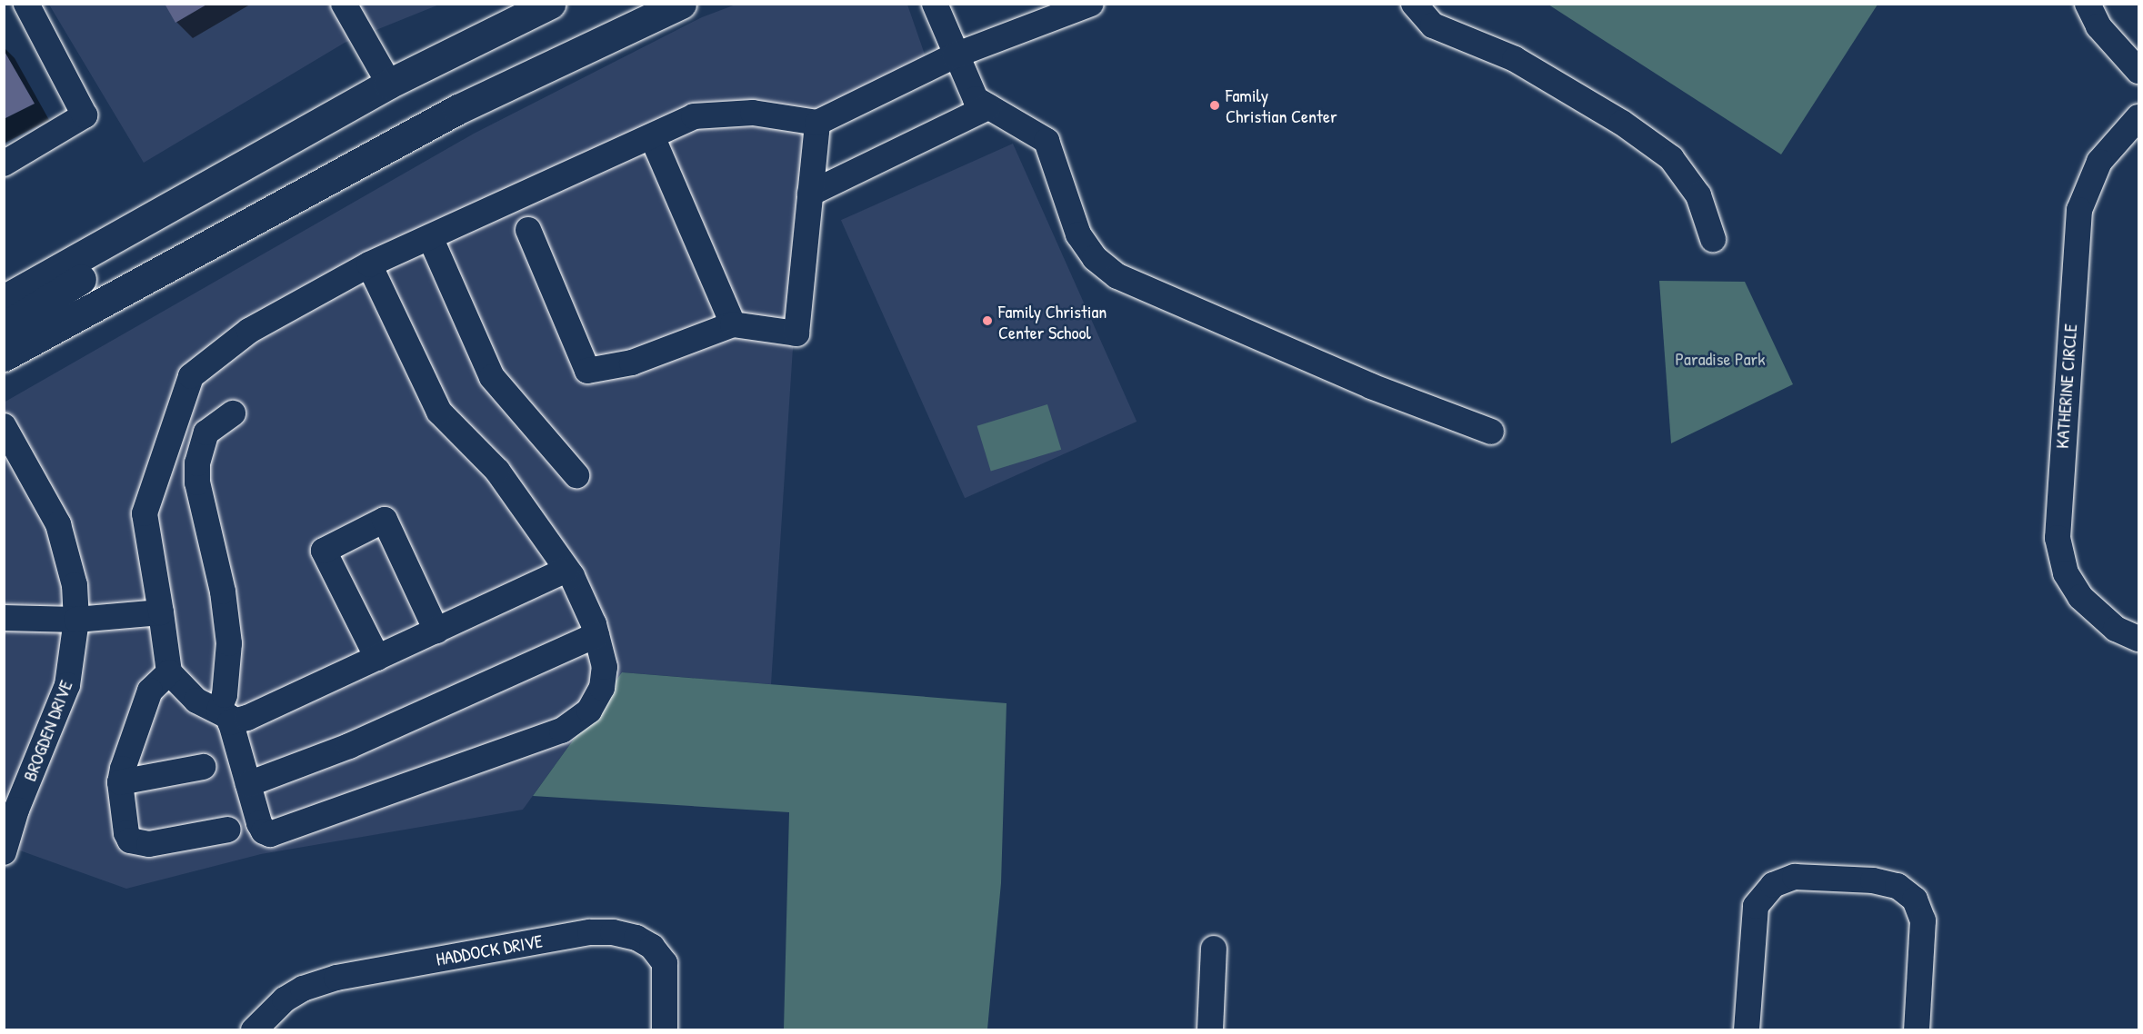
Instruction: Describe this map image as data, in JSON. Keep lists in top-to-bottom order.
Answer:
{
  "streets": {
    "street": ["KATHERINE CIRCLE", "BROGDEN DRIVE", "HADDOCK DRIVE"]
  },
  "parks": ["Paradise Park"],
  "places": ["Family Christian Center", "Family Christian Center School"]
}
